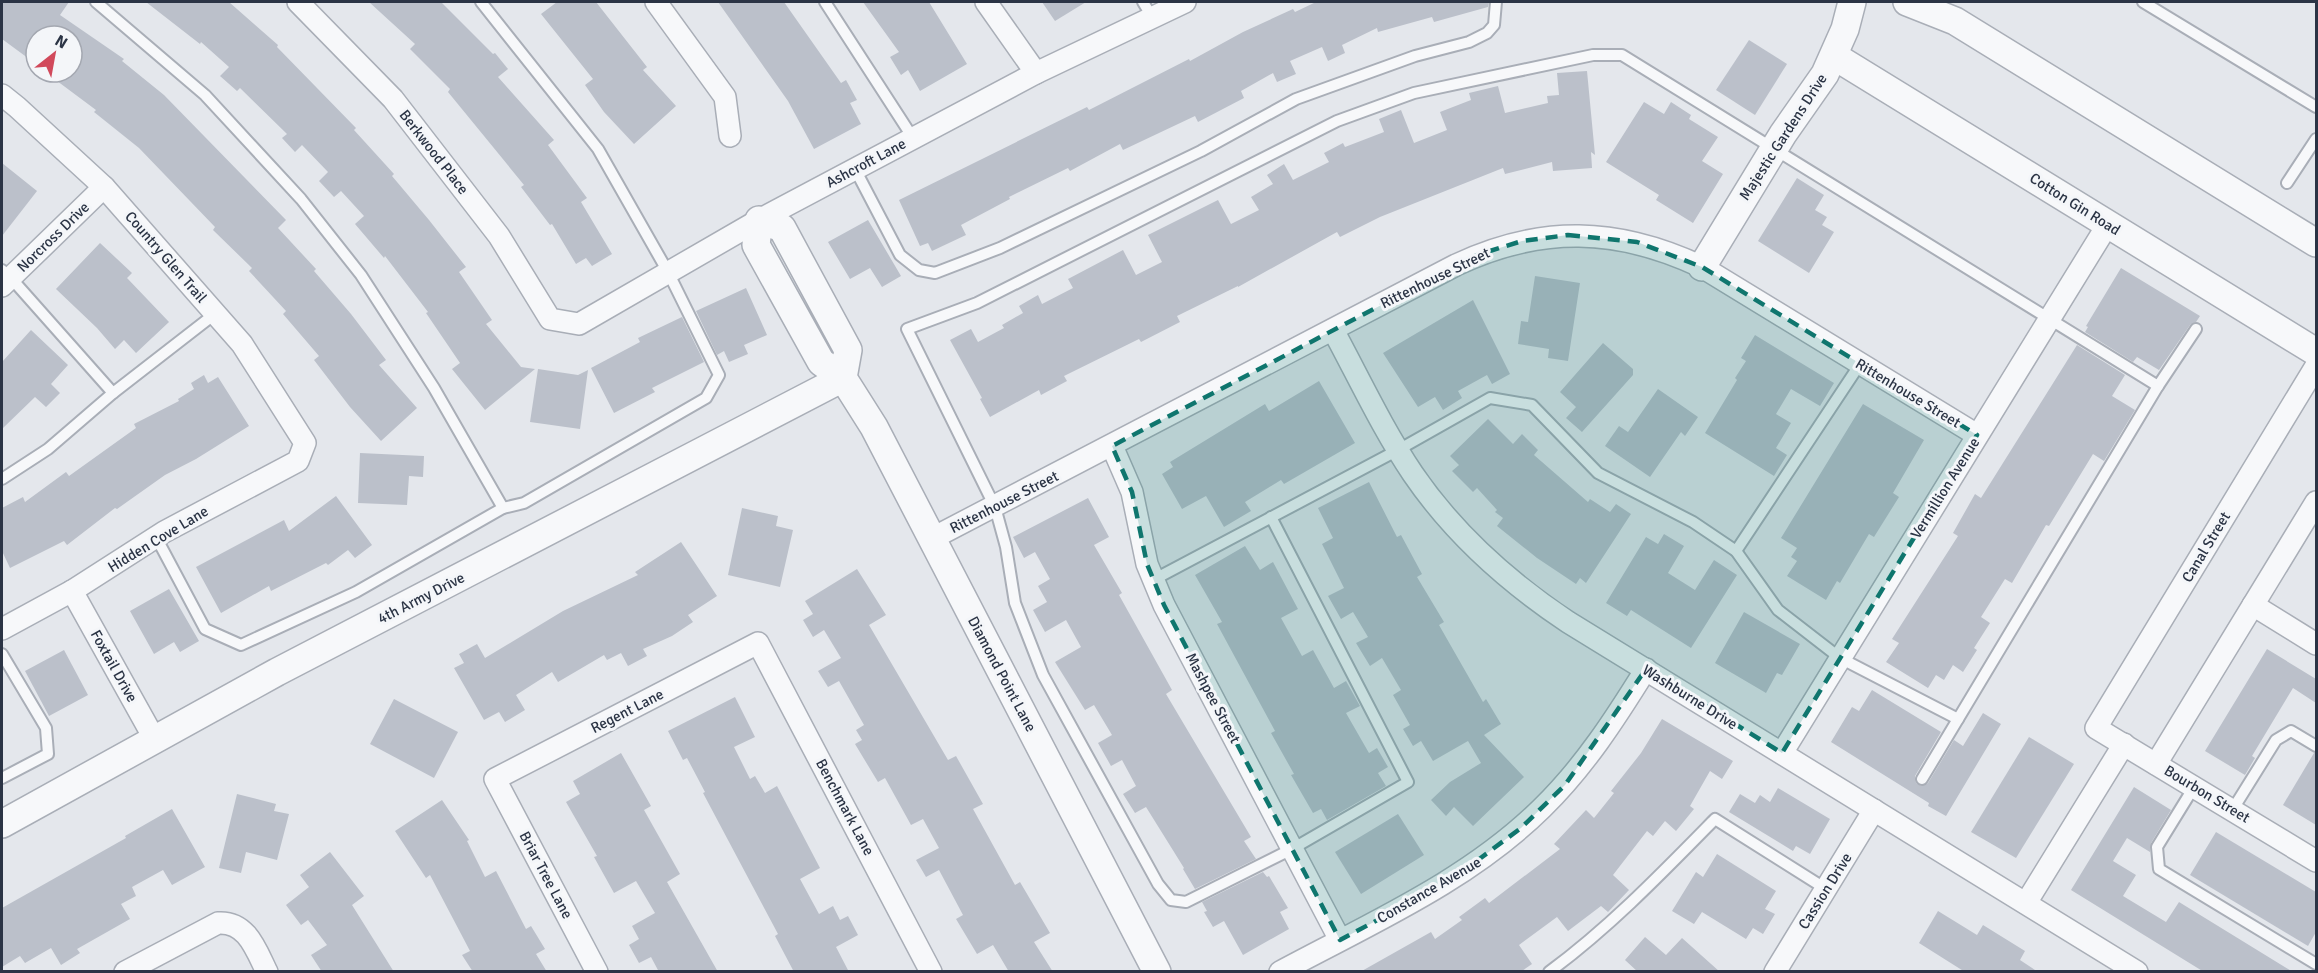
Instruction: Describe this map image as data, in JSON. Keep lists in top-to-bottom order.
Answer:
{
  "streets": {
    "street": [
      "Majestic Gardens Drive",
      "Berkwood Place",
      "Ashcroft Lane",
      "Cotton Gin Road",
      "Norcross Drive",
      "Country Glen Trail",
      "Rittenhouse Street",
      "Vermillion Avenue",
      "Hidden Cove Lane",
      "Canal Street",
      "4th Army Drive",
      "Foxtail Drive",
      "Diamond Point Lane",
      "Washburne Drive",
      "Mashpee Street",
      "Regent Lane",
      "Bourbon Street",
      "Benchmark Lane",
      "Briar Tree Lane",
      "Constance Avenue",
      "Cassion Drive"
    ]
  },
  "crossings": [
    ["Majestic Gardens Drive", "Cotton Gin Road"],
    ["Majestic Gardens Drive", "Rittenhouse Street"],
    ["Berkwood Place", "Ashcroft Lane"],
    ["Cotton Gin Road", "Vermillion Avenue"],
    ["Norcross Drive", "Country Glen Trail"],
    ["Country Glen Trail", "Hidden Cove Lane"],
    ["Rittenhouse Street", "Vermillion Avenue"],
    ["Rittenhouse Street", "Diamond Point Lane"],
    ["Rittenhouse Street", "Washburne Drive"],
    ["Rittenhouse Street", "Mashpee Street"],
    ["Vermillion Avenue", "Washburne Drive"],
    ["Hidden Cove Lane", "Foxtail Drive"],
    ["Canal Street", "Bourbon Street"],
    ["4th Army Drive", "Foxtail Drive"],
    ["4th Army Drive", "Diamond Point Lane"],
    ["Washburne Drive", "Constance Avenue"],
    ["Washburne Drive", "Cassion Drive"],
    ["Mashpee Street", "Constance Avenue"],
    ["Regent Lane", "Benchmark Lane"],
    ["Regent Lane", "Briar Tree Lane"]
  ],
  "north": "top right"
}
